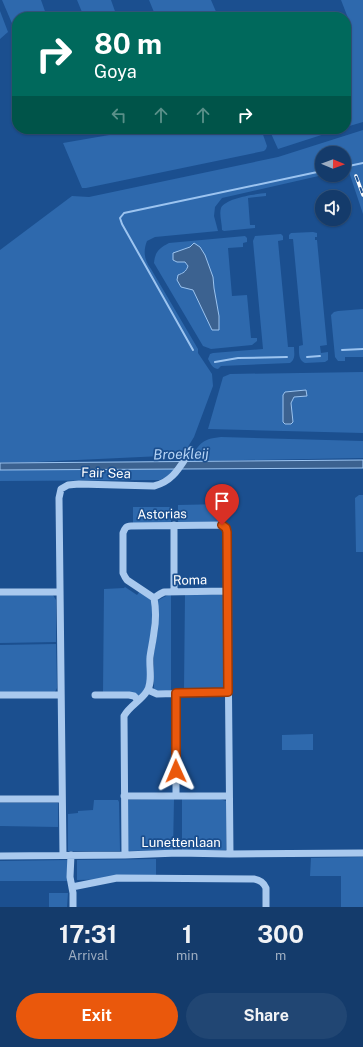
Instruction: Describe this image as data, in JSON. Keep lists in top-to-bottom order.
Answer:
{
  "streets": {
    "street": [
      "Fair Sea",
      "Astorias",
      "Roma",
      "Lunettenlaan"
    ]
  },
  "crossings": [
    ["Astorias", "Roma"],
    ["Astorias", "Lunettenlaan"]
  ],
  "water": ["Broekleij"],
  "north": "right",
  "page": {
    "turn": ["80 m", "Goya"],
    "eta": [
      "17:31",
      "Arrival",
      "1",
      "min",
      "300",
      "m"
    ],
    "buttons": ["Exit", "Share"]
  }
}
